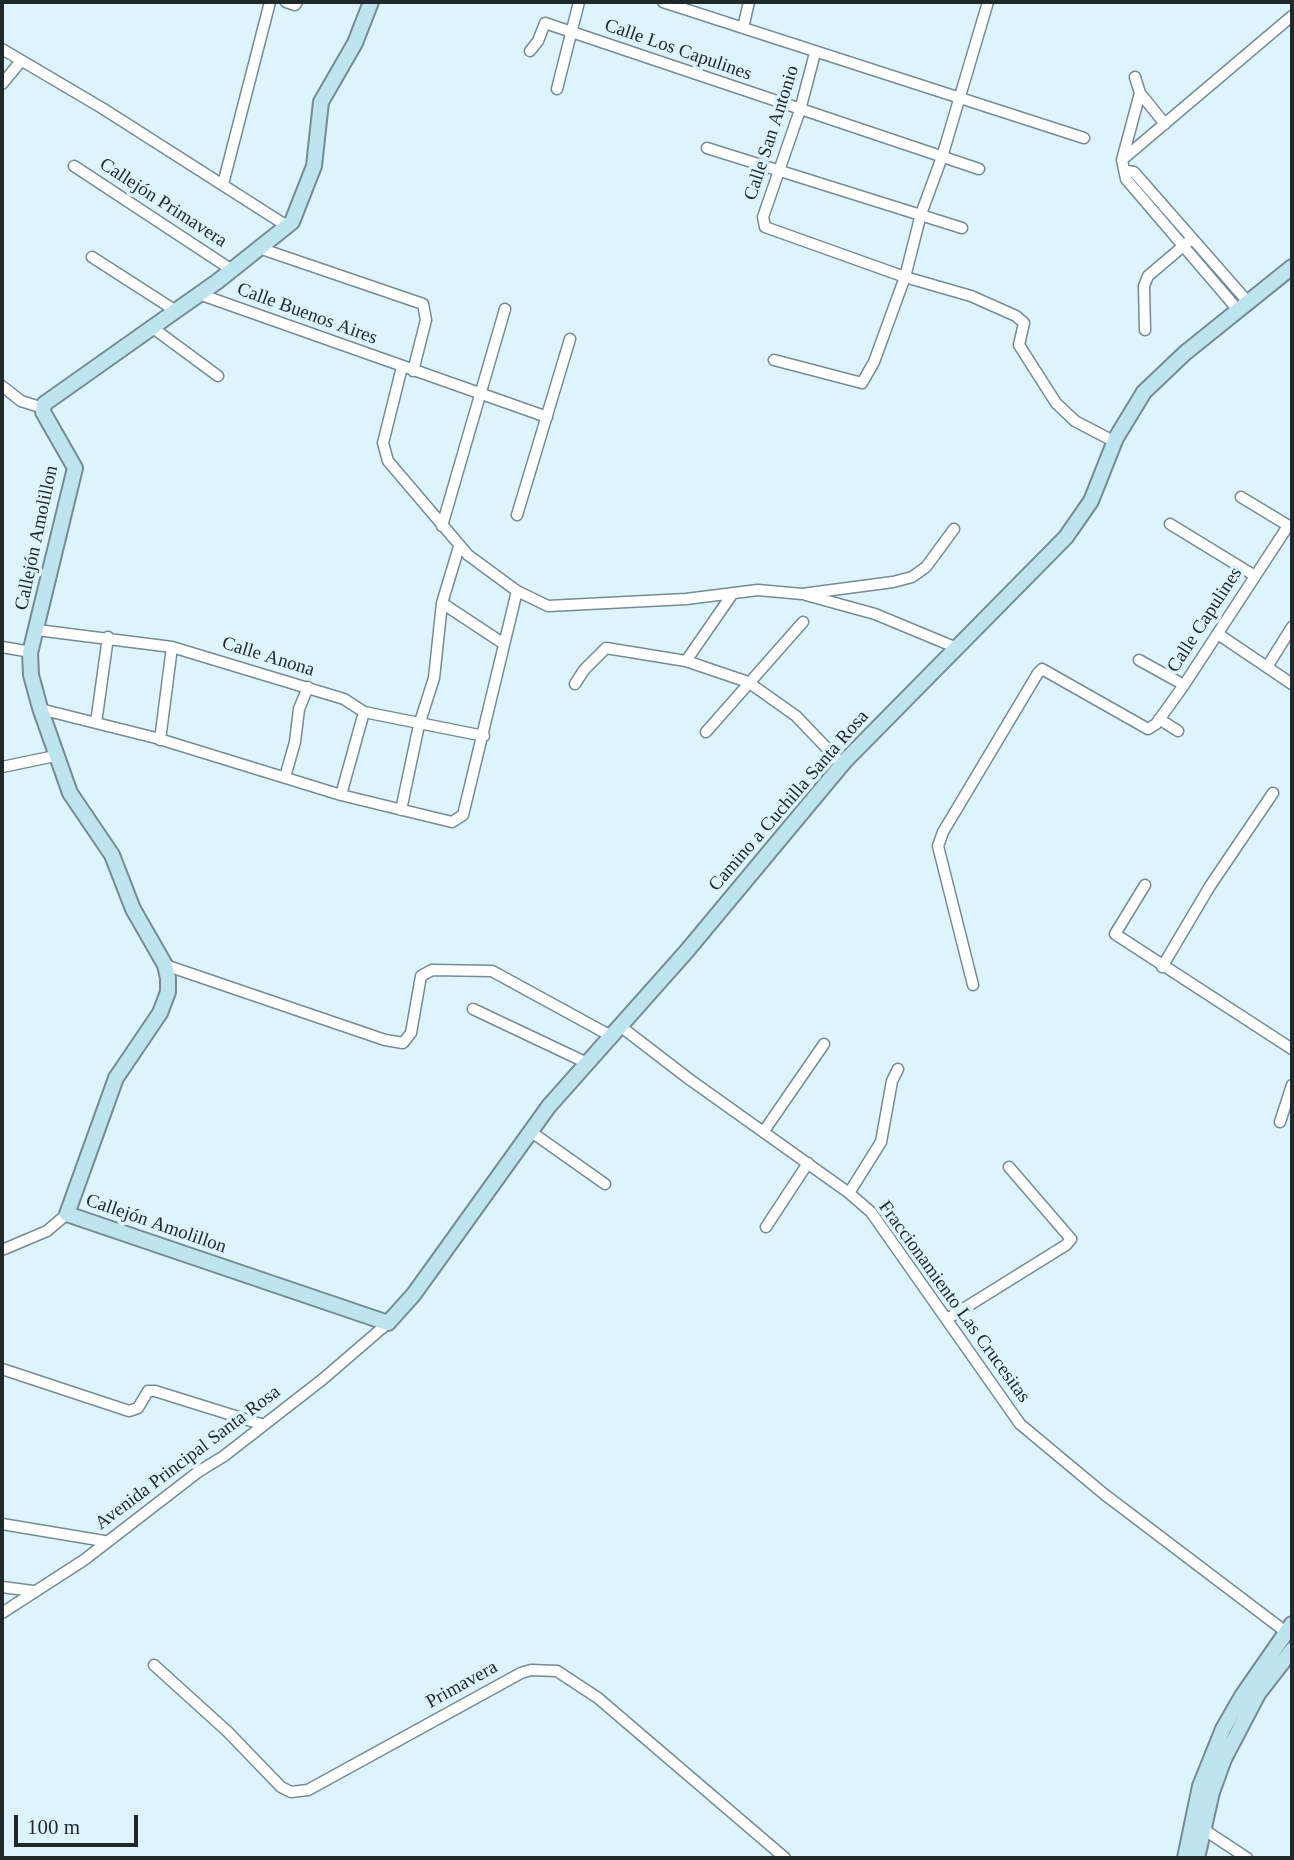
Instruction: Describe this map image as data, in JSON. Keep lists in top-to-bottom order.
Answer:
{
  "streets": {
    "street": [
      "Calle Los Capulines",
      "Calle San Antonio",
      "Callejón Primavera",
      "Calle Buenos Aires",
      "Callejón Amolillon",
      "Calle Capulines",
      "Calle Anona",
      "Camino a Cuchilla Santa Rosa",
      "Fraccionamiento Las Crucesitas",
      "Avenida Principal Santa Rosa",
      "Primavera"
    ]
  },
  "crossings": [
    ["Calle Los Capulines", "Calle San Antonio"],
    ["Callejón Amolillon", "Calle Anona"],
    ["Callejón Amolillon", "Camino a Cuchilla Santa Rosa"],
    ["Callejón Amolillon", "Fraccionamiento Las Crucesitas"],
    ["Callejón Amolillon", "Avenida Principal Santa Rosa"],
    ["Camino a Cuchilla Santa Rosa", "Fraccionamiento Las Crucesitas"],
    ["Camino a Cuchilla Santa Rosa", "Avenida Principal Santa Rosa"]
  ],
  "scale_bar": "100 m"
}
